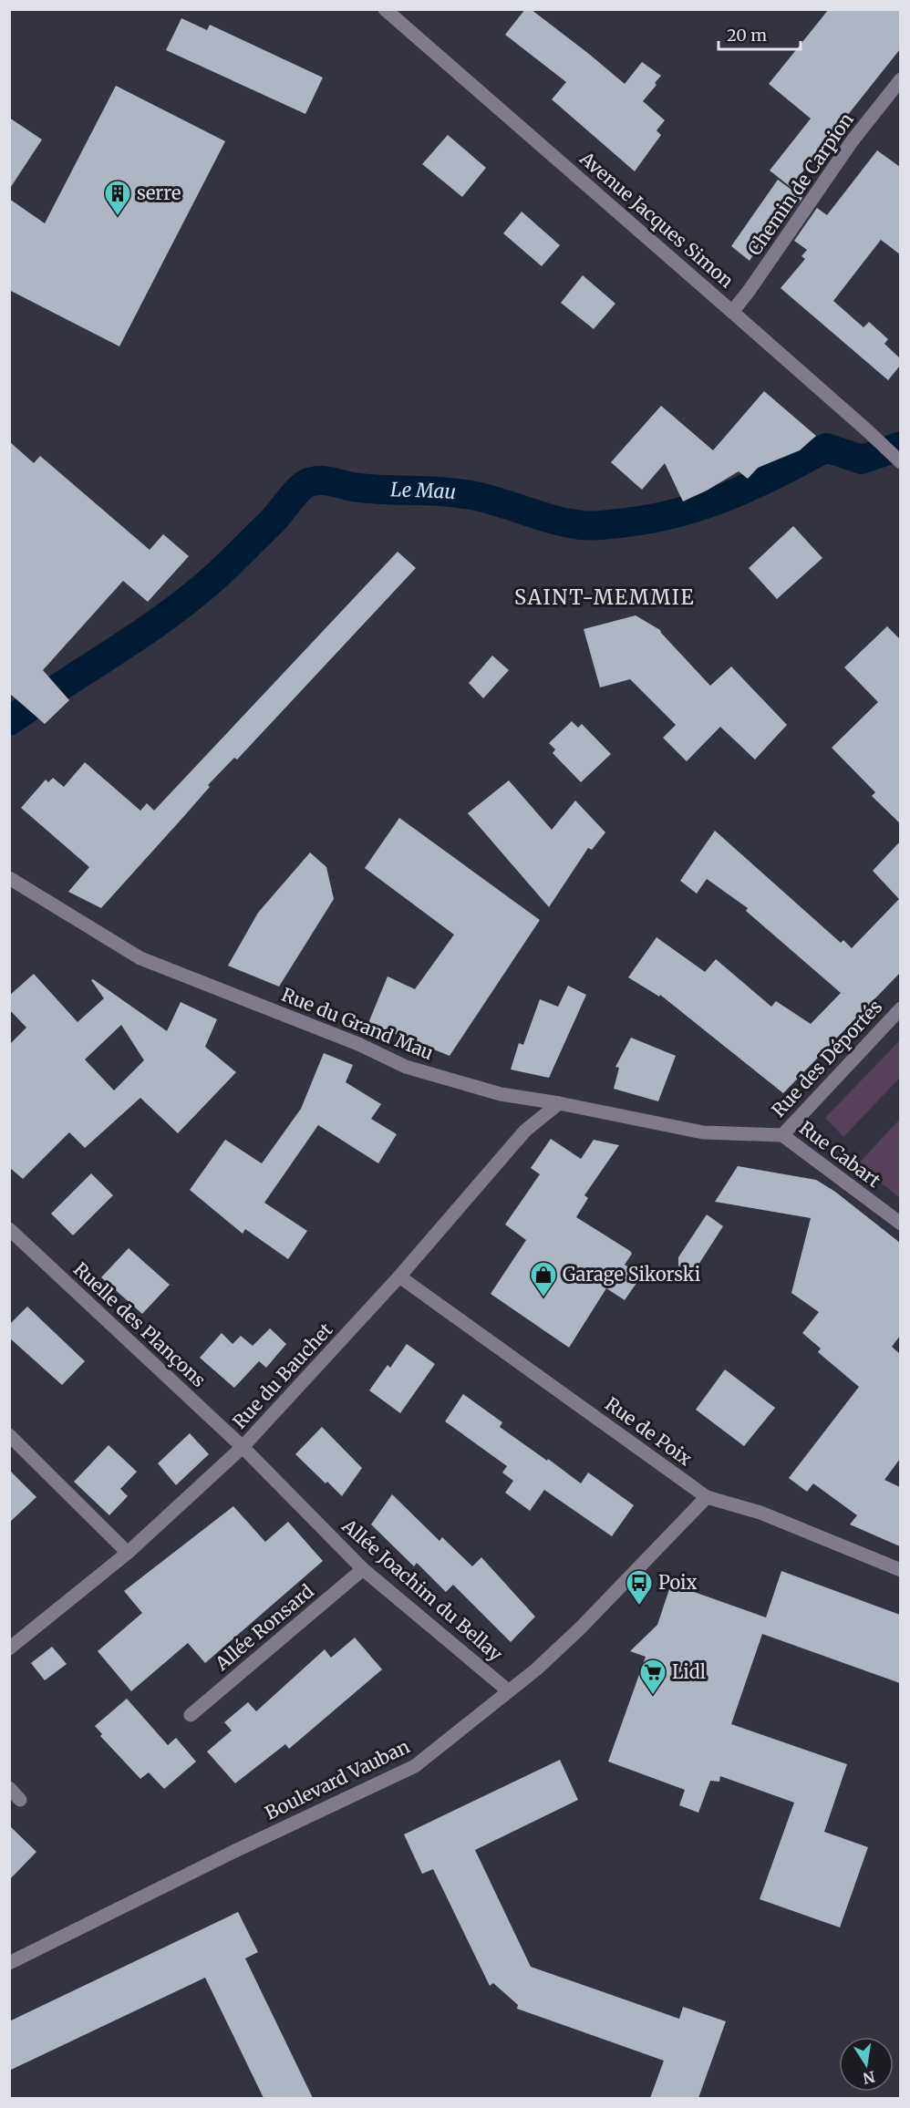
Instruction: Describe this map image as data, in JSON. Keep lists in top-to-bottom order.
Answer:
{
  "streets": {
    "street": [
      "Chemin de Carpion",
      "Avenue Jacques Simon",
      "Rue du Grand Mau",
      "Rue des Déportés",
      "Rue Cabart",
      "Ruelle des Plançons",
      "Rue du Bauchet",
      "Rue de Poix",
      "Allée Joachim du Bellay",
      "Allée Ronsard",
      "Boulevard Vauban"
    ]
  },
  "crossings": [
    ["Chemin de Carpion", "Avenue Jacques Simon"],
    ["Rue du Grand Mau", "Rue des Déportés"],
    ["Rue du Grand Mau", "Rue Cabart"],
    ["Rue du Grand Mau", "Rue du Bauchet"],
    ["Rue des Déportés", "Rue Cabart"],
    ["Ruelle des Plançons", "Rue du Bauchet"],
    ["Ruelle des Plançons", "Allée Joachim du Bellay"],
    ["Rue du Bauchet", "Rue de Poix"],
    ["Rue du Bauchet", "Allée Joachim du Bellay"],
    ["Rue de Poix", "Boulevard Vauban"],
    ["Allée Joachim du Bellay", "Allée Ronsard"],
    ["Allée Joachim du Bellay", "Boulevard Vauban"]
  ],
  "districts": ["SAINT-MEMMIE"],
  "water": ["Le Mau"],
  "places": {
    "building": ["serre"],
    "shop": ["Garage Sikorski"],
    "bus stop": ["Poix"],
    "supermarket": ["Lidl"]
  },
  "scale_bar": "20 m",
  "north": "bottom"
}
